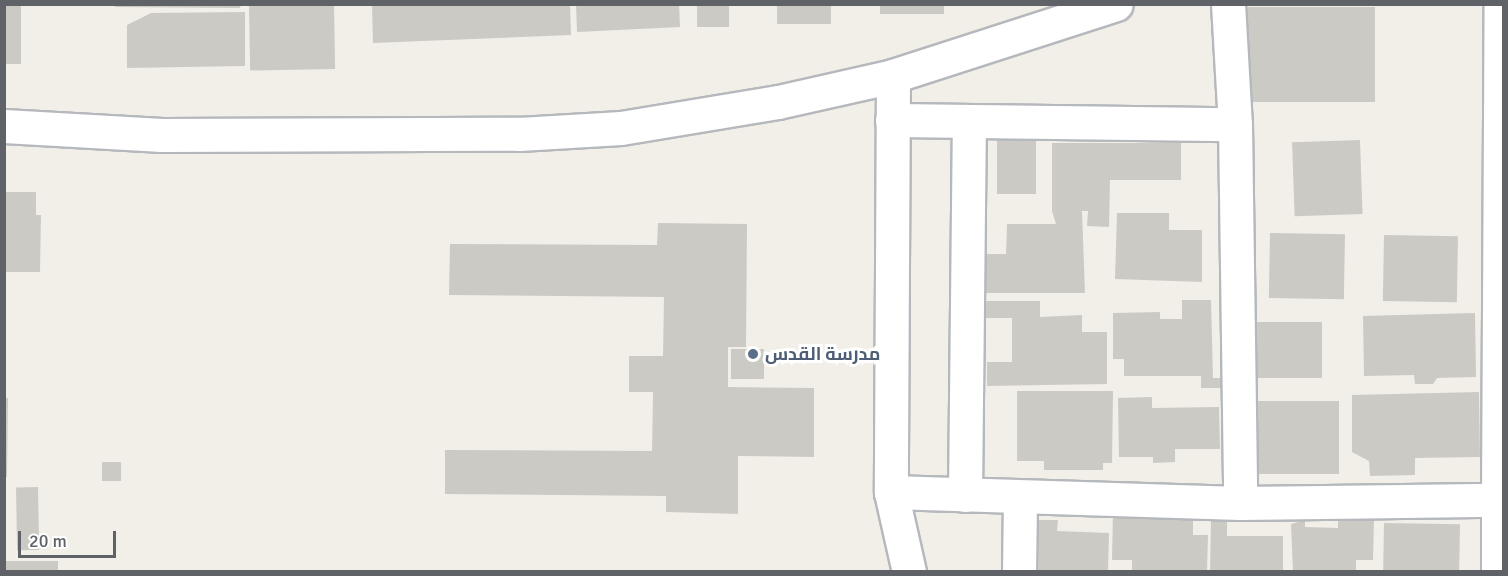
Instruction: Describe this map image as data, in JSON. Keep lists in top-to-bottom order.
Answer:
{
  "places": ["مدرسة القدس"],
  "scale_bar": "20 m"
}
